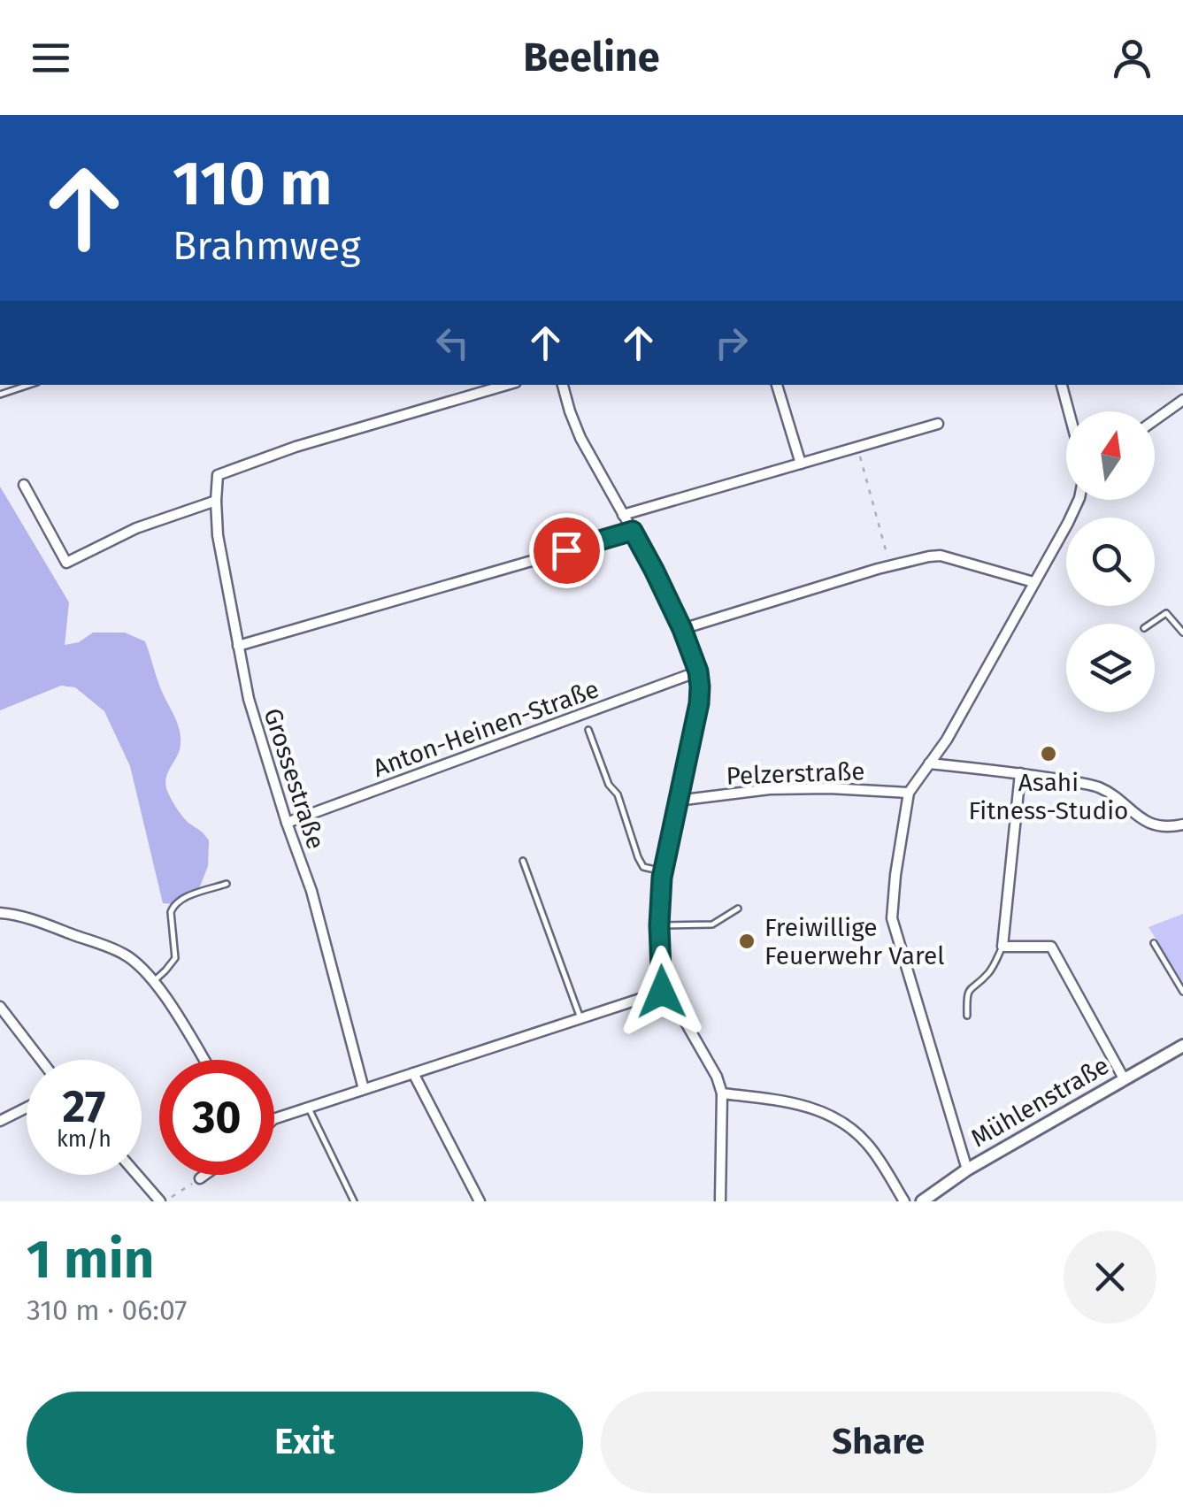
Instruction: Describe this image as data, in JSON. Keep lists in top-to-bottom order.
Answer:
{
  "streets": {
    "street": [
      "Anton-Heinen-Straße",
      "Pelzerstraße",
      "Grossestraße",
      "Mühlenstraße"
    ]
  },
  "crossings": [
    ["Anton-Heinen-Straße", "Grossestraße"]
  ],
  "places": ["Asahi Fitness-Studio", "Freiwillige Feuerwehr Varel"],
  "north": "top",
  "page": {
    "header": "Beeline",
    "turn": ["110 m", "Brahmweg"],
    "speed": "27 km/h",
    "limit": "30",
    "heading": ["1 min", "310 m · 06:07"],
    "buttons": ["Exit", "Share"]
  }
}
